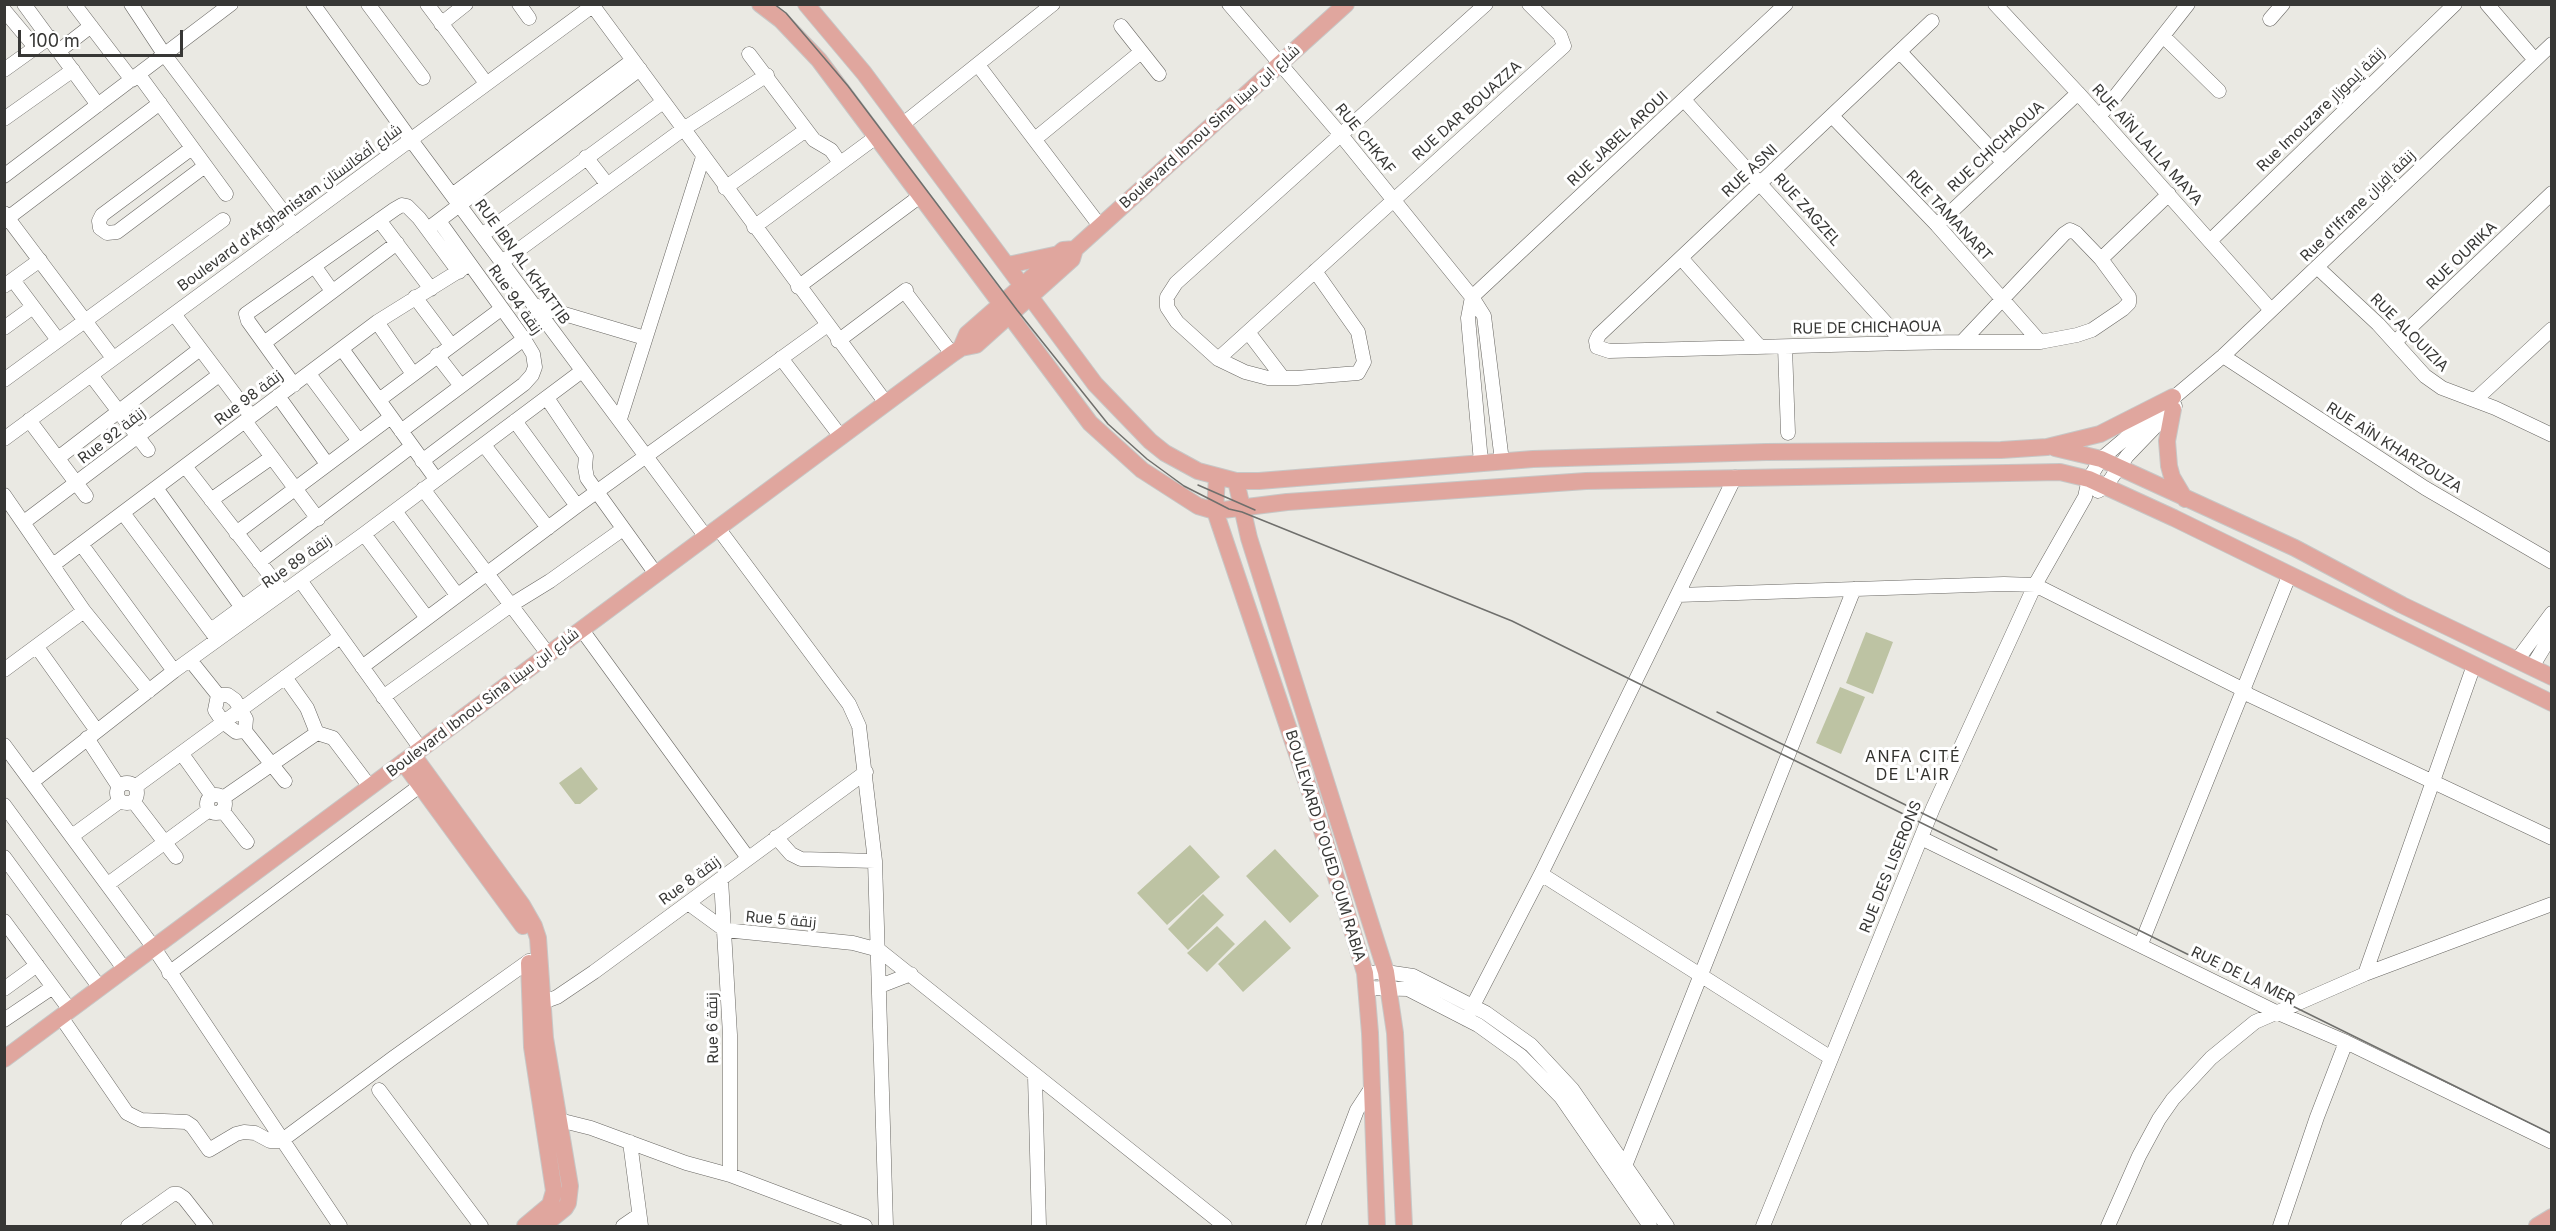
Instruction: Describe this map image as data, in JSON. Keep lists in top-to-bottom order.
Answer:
{
  "streets": {
    "main road": ["Boulevard Ibnou Sina شارع ابن سينا", "BOULEVARD D'OUED OUM RABIA"],
    "street": [
      "Rue Imouzare زنقة إيموزار",
      "RUE DAR BOUAZZA",
      "RUE CHKAF",
      "RUE JABEL AROUI",
      "RUE AÏN LALLA MAYA",
      "RUE CHICHAOUA",
      "RUE ASNI",
      "Rue d'Ifrane زنقة إفران",
      "Boulevard d'Afghanistan شارع أفغانستان",
      "RUE ZAGZEL",
      "RUE TAMANART",
      "RUE OURIKA",
      "RUE IBN AL KHATTIB",
      "Rue 94 زنقة",
      "RUE DE CHICHAOUA",
      "RUE ALOUIZIA",
      "Rue 98 زنقة",
      "Rue 92 زنقة",
      "RUE AÏN KHARZOUZA",
      "Rue 89 زنقة",
      "RUE DES LISERONS",
      "Rue 8 زنقة",
      "Rue 5 زنقة",
      "RUE DE LA MER",
      "Rue 6 زنقة"
    ]
  },
  "crossings": [
    ["Rue Imouzare زنقة إيموزار", "RUE AÏN LALLA MAYA"],
    ["RUE DAR BOUAZZA", "RUE CHKAF"],
    ["Boulevard Ibnou Sina شارع ابن سينا", "RUE CHKAF"],
    ["Boulevard Ibnou Sina شارع ابن سينا", "RUE IBN AL KHATTIB"],
    ["RUE CHKAF", "RUE JABEL AROUI"],
    ["RUE JABEL AROUI", "RUE ZAGZEL"],
    ["RUE AÏN LALLA MAYA", "RUE CHICHAOUA"],
    ["RUE AÏN LALLA MAYA", "Rue d'Ifrane زنقة إفران"],
    ["RUE CHICHAOUA", "RUE TAMANART"],
    ["RUE ASNI", "RUE ZAGZEL"],
    ["RUE ASNI", "RUE TAMANART"],
    ["RUE ASNI", "RUE DE CHICHAOUA"],
    ["Rue d'Ifrane زنقة إفران", "RUE ALOUIZIA"],
    ["Rue d'Ifrane زنقة إفران", "RUE AÏN KHARZOUZA"],
    ["Rue d'Ifrane زنقة إفران", "RUE DES LISERONS"],
    ["Boulevard d'Afghanistan شارع أفغانستان", "RUE IBN AL KHATTIB"],
    ["RUE ZAGZEL", "RUE DE CHICHAOUA"],
    ["RUE TAMANART", "RUE DE CHICHAOUA"],
    ["RUE OURIKA", "RUE ALOUIZIA"],
    ["RUE IBN AL KHATTIB", "Rue 89 زنقة"],
    ["RUE IBN AL KHATTIB", "Rue 8 زنقة"],
    ["RUE IBN AL KHATTIB", "Rue 5 زنقة"],
    ["Rue 94 زنقة", "Rue 98 زنقة"],
    ["RUE DES LISERONS", "RUE DE LA MER"],
    ["Rue 8 زنقة", "Rue 5 زنقة"],
    ["Rue 8 زنقة", "Rue 6 زنقة"],
    ["Rue 5 زنقة", "Rue 6 زنقة"]
  ],
  "districts": ["ANFA CITÉ DE L'AIR"],
  "scale_bar": "100 m"
}
